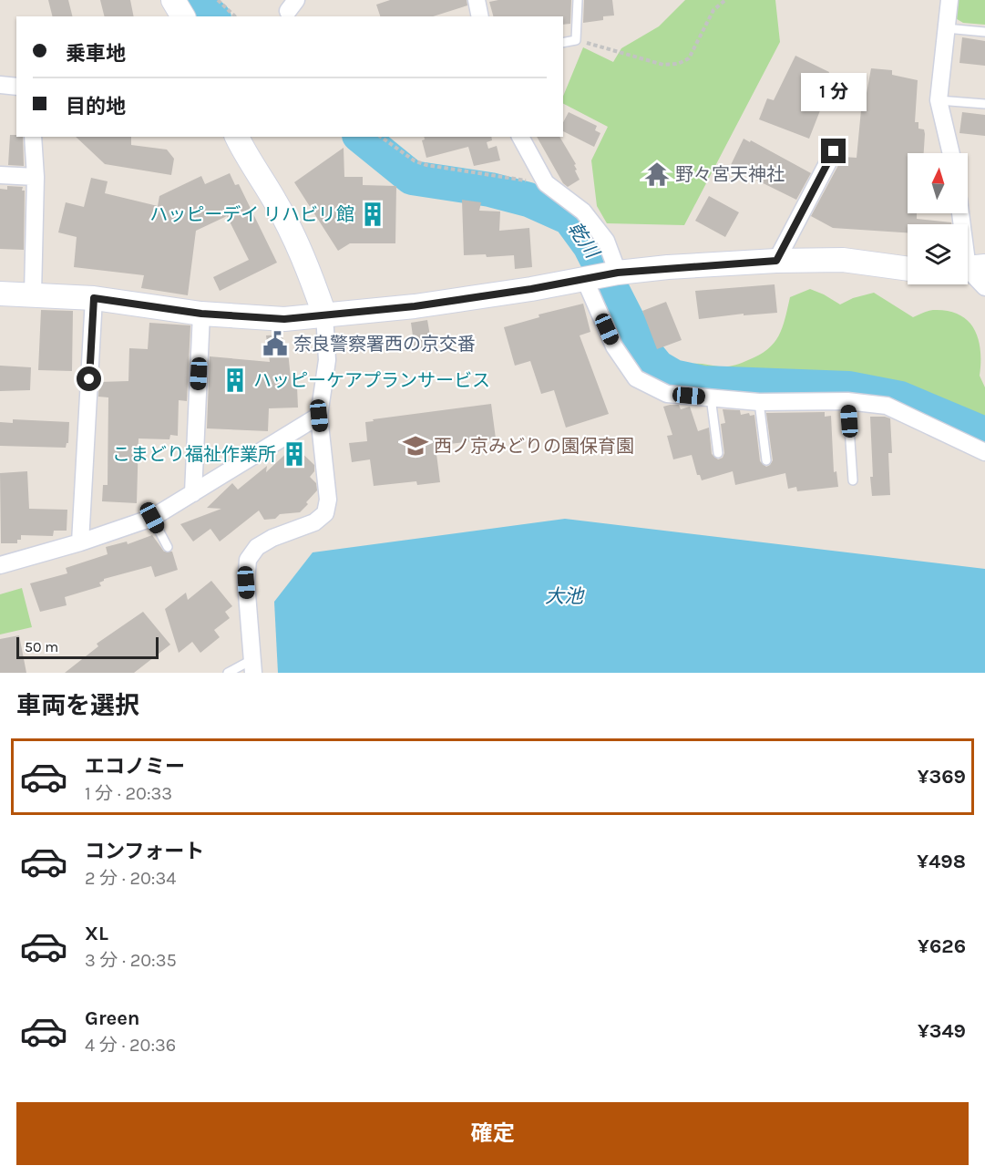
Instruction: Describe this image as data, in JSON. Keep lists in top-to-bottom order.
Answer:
{
  "water": ["乾川", "大池"],
  "places": {
    "temple": ["野々宮天神社"],
    "building": ["ハッピーデイ リハビリ館", "ハッピーケアプランサービス", "こまどり福祉作業所"],
    "public building": ["奈良警察署西の京交番"],
    "school or university": ["西ノ京みどりの園保育園"]
  },
  "scale_bar": "50 m",
  "north": "top",
  "page": {
    "banner": ["乗車地", "目的地"],
    "bubble": "1 分",
    "scale": "50 m",
    "heading": "車両を選択",
    "list": [
      {
        "name": "エコノミー",
        "note": "1 分 · 20:33",
        "value": "¥369"
      },
      {
        "name": "コンフォート",
        "note": "2 分 · 20:34",
        "value": "¥498"
      },
      {
        "name": "XL",
        "note": "3 分 · 20:35",
        "value": "¥626"
      },
      {
        "name": "Green",
        "note": "4 分 · 20:36",
        "value": "¥349"
      }
    ],
    "buttons": "確定"
  }
}
